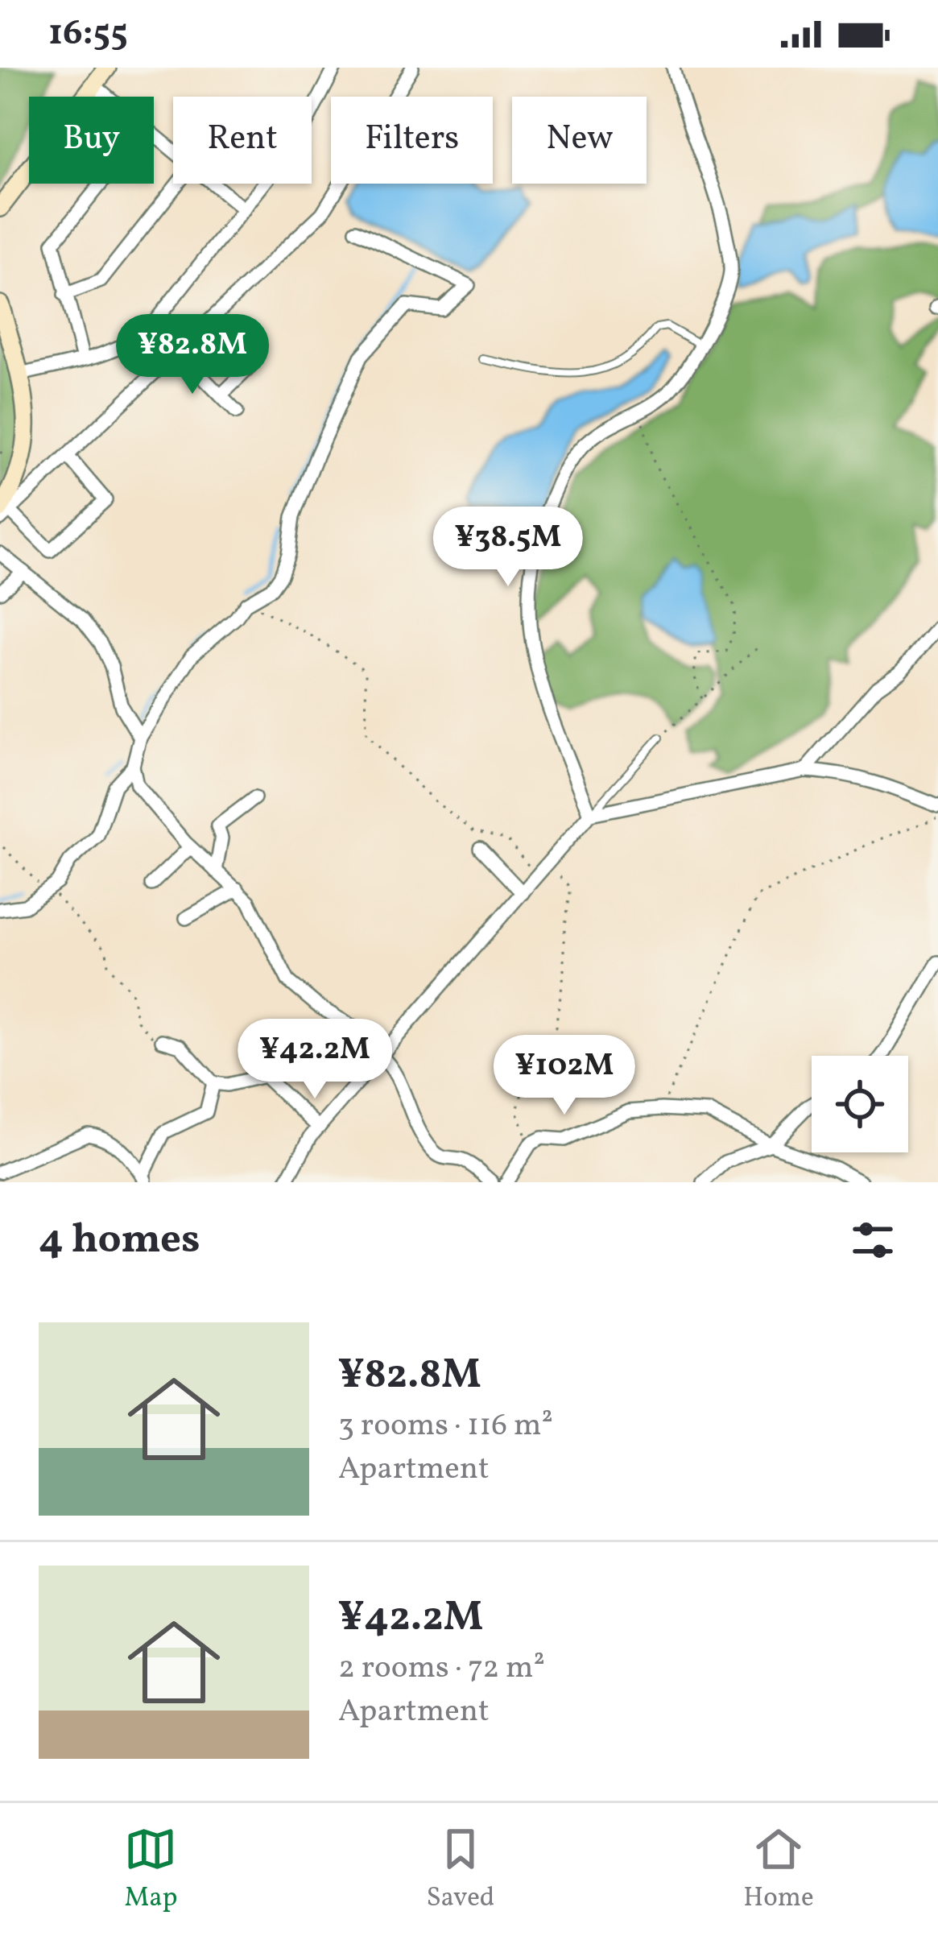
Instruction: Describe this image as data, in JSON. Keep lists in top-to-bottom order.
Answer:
{
  "page": {
    "status": "16:55",
    "chip": [
      "Buy",
      "Rent",
      "Filters",
      "New"
    ],
    "price": [
      "¥82.8M",
      "¥38.5M",
      "¥42.2M",
      "¥102M"
    ],
    "heading": "4 homes",
    "list": [
      {
        "name": "¥82.8M",
        "note": "3 rooms · 116 m² · Apartment"
      },
      {
        "name": "¥42.2M",
        "note": "2 rooms · 72 m² · Apartment"
      }
    ],
    "tabs": ["Map", "Saved", "Home"]
  }
}
